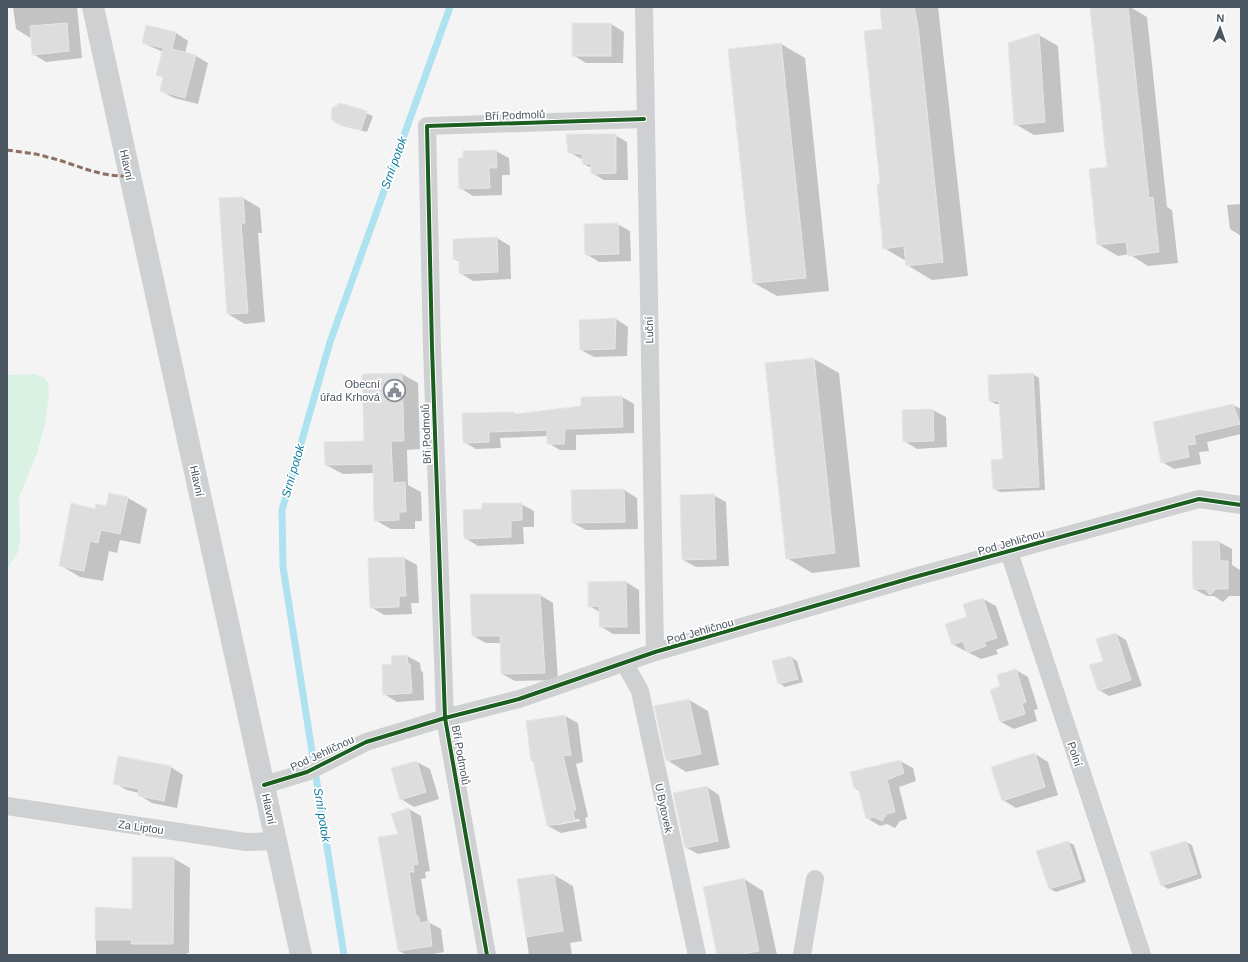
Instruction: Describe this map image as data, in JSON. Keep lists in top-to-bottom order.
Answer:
{
  "streets": {
    "street": [
      "Bří Podmolů",
      "Hlavní",
      "Luční",
      "Pod Jehličnou",
      "Polní",
      "U Bytovek",
      "Za Liptou"
    ]
  },
  "crossings": [
    ["Bří Podmolů", "Luční"],
    ["Bří Podmolů", "Pod Jehličnou"],
    ["Hlavní", "Pod Jehličnou"],
    ["Hlavní", "Za Liptou"],
    ["Luční", "Pod Jehličnou"],
    ["Pod Jehličnou", "Polní"],
    ["Pod Jehličnou", "U Bytovek"]
  ],
  "water": ["Srní potok"],
  "places": {
    "public building": ["Obecní úřad Krhová"]
  },
  "north": "top"
}
